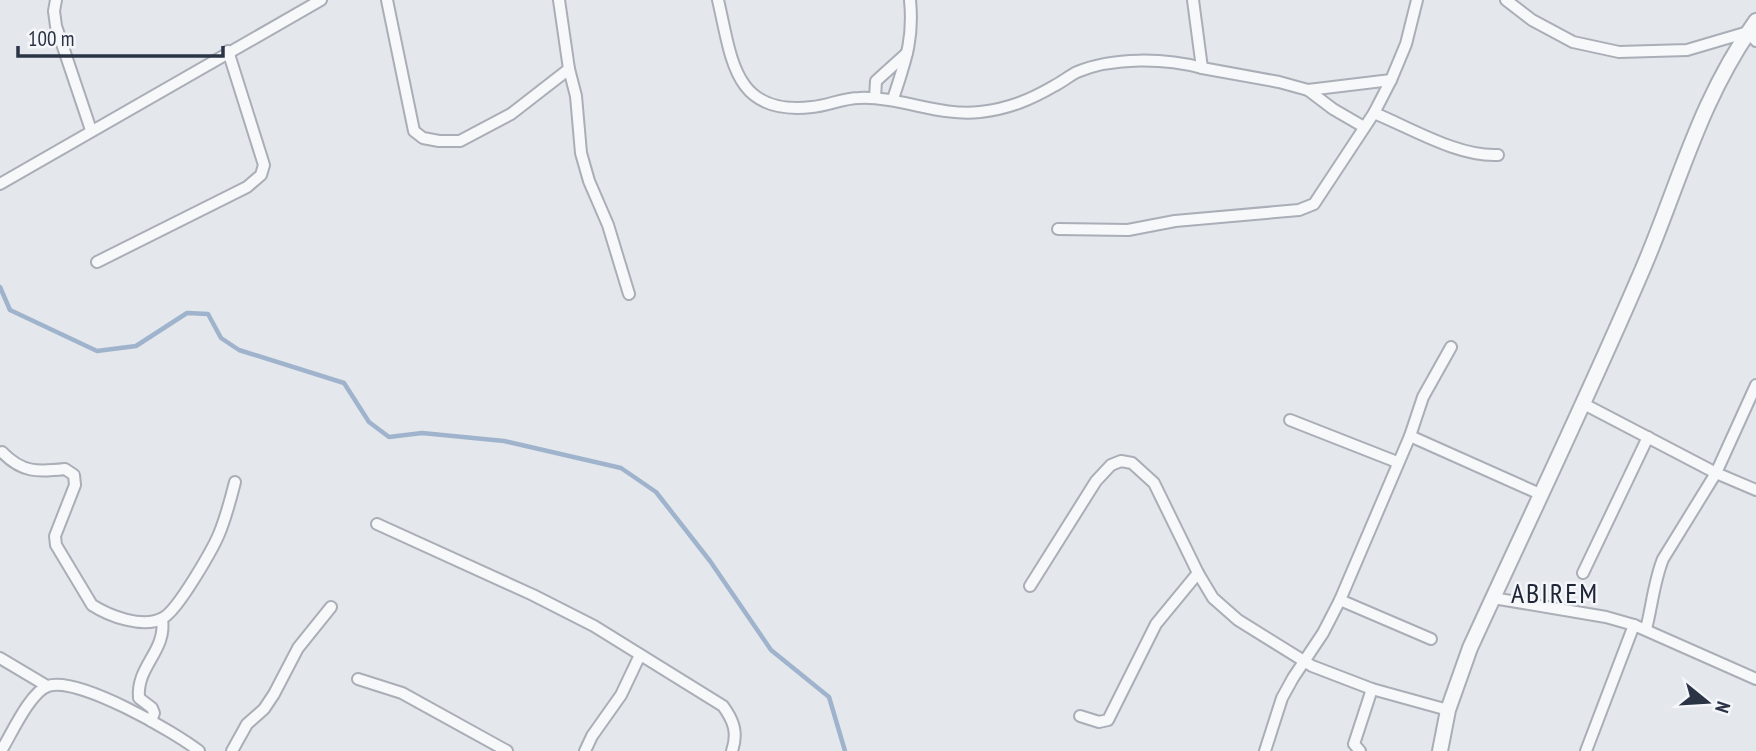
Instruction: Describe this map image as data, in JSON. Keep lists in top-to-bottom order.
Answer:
{
  "districts": ["ABIREM"],
  "scale_bar": "100 m",
  "north": "right"
}
